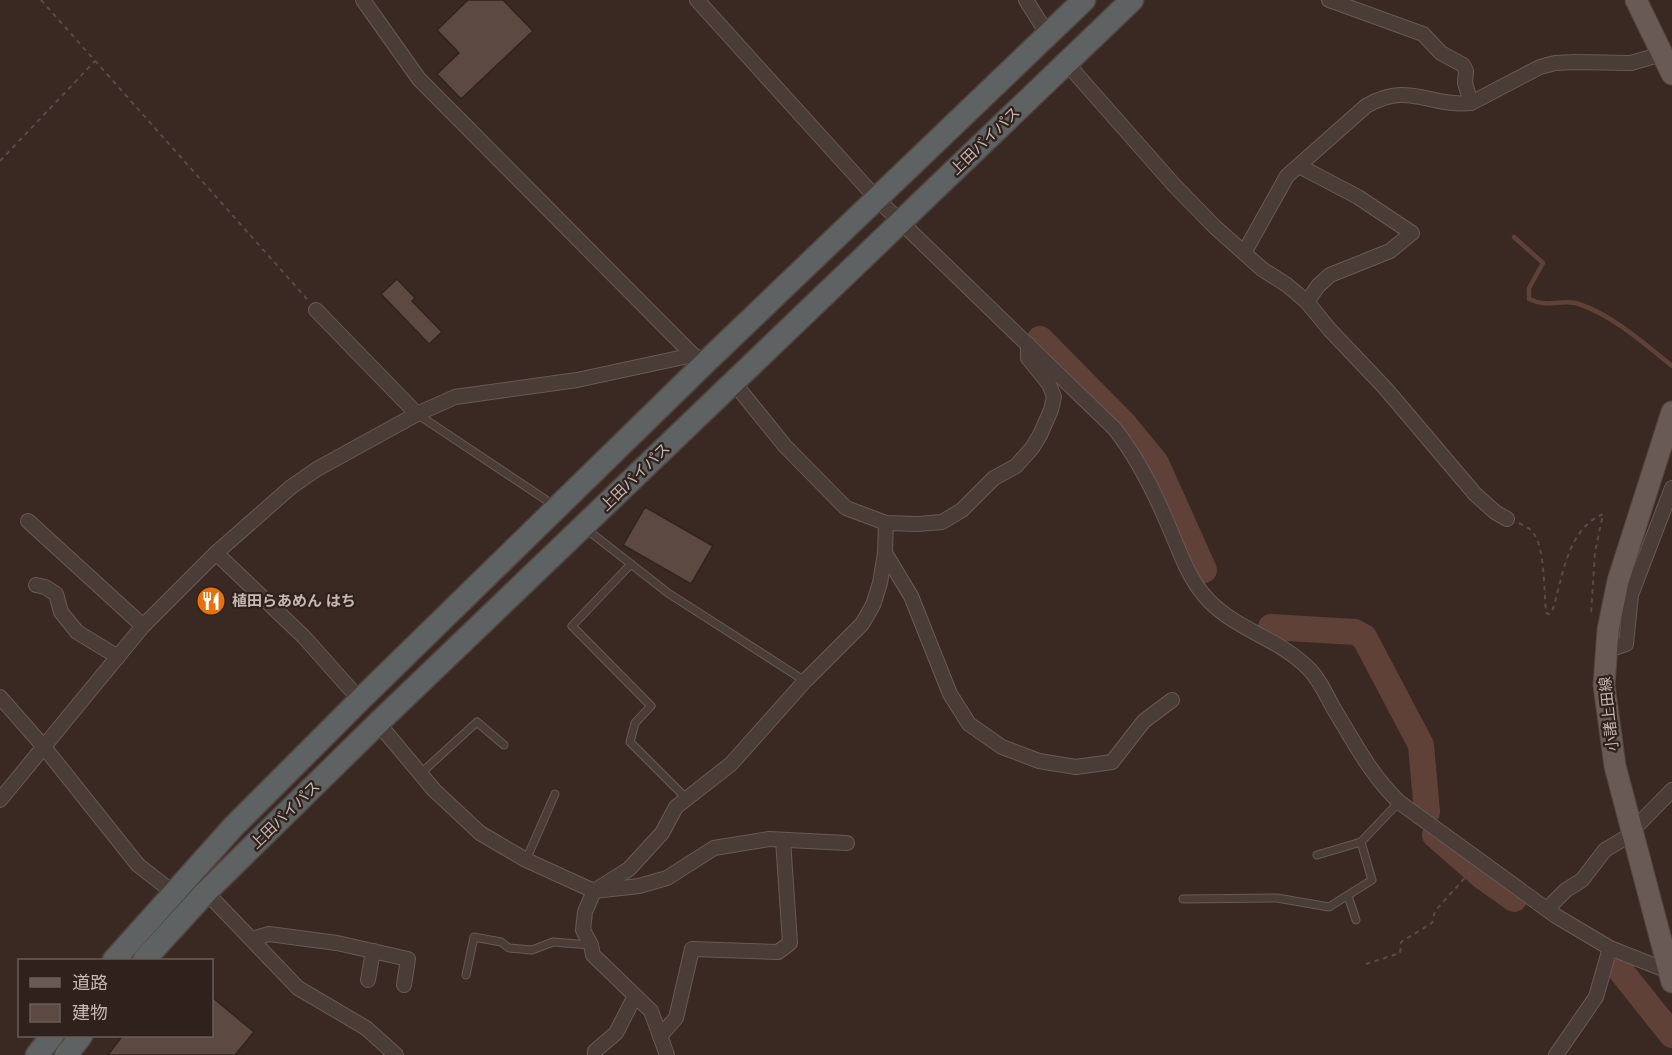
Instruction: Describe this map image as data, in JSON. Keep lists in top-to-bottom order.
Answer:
{
  "streets": {
    "highway": ["上田バイパス"],
    "main road": ["小諸上田線"]
  },
  "places": {
    "restaurant": ["植田らあめん はち"]
  },
  "legend": ["道路", "建物"]
}
